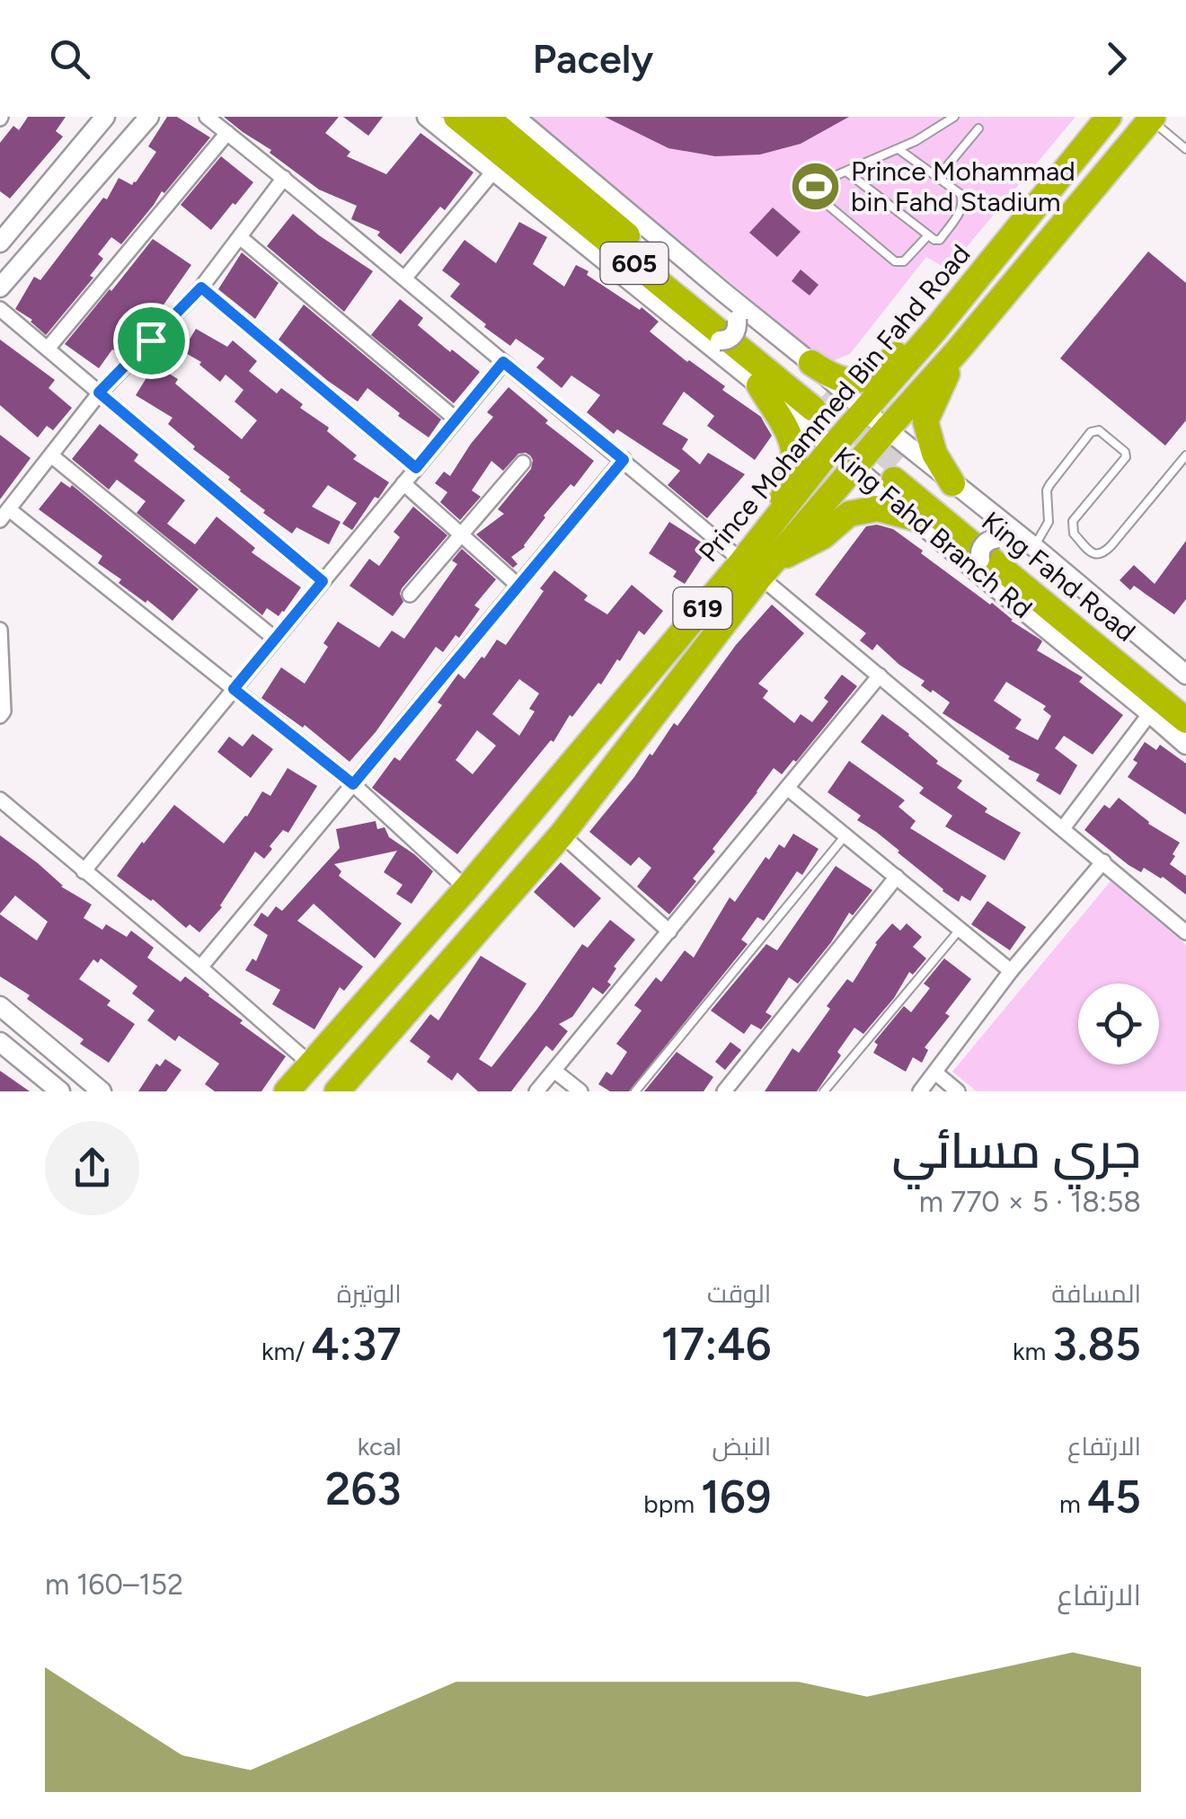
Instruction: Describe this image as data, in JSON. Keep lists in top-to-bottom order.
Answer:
{
  "streets": {
    "highway": [
      "605",
      "Prince Mohammed Bin Fahd Road",
      "King Fahd Road",
      "619"
    ],
    "main road": ["King Fahd Branch Rd"]
  },
  "crossings": [
    ["Prince Mohammed Bin Fahd Road", "King Fahd Branch Rd"]
  ],
  "places": {
    "sports": ["Prince Mohammad bin Fahd Stadium"]
  },
  "page": {
    "header": "Pacely",
    "heading": ["جري مسائي", "18:58 · 5 × 770 m"],
    "stats": [
      ["المسافة", "3.85 km"],
      ["الوقت", "17:46"],
      ["الوتيرة", "4:37 /km"],
      ["الارتفاع", "45 m"],
      ["النبض", "169 bpm"],
      ["kcal", "263"]
    ],
    "chart": ["الارتفاع", "152–160 m"]
  }
}
